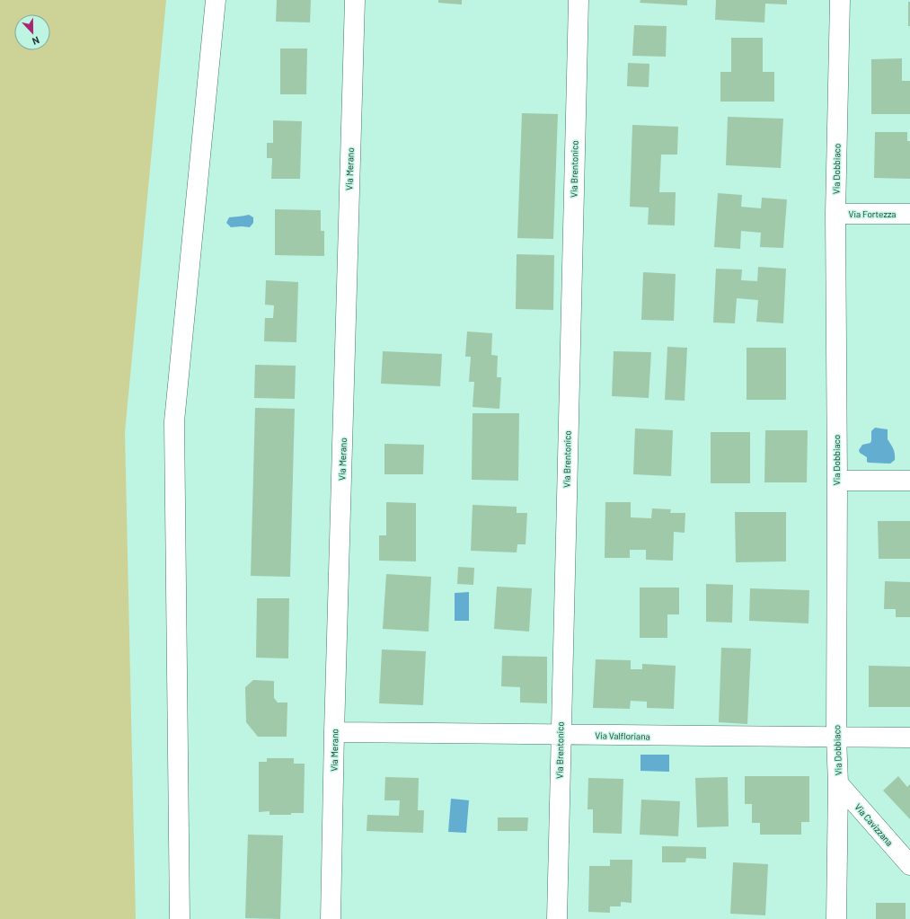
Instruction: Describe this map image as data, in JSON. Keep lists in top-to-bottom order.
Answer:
{
  "streets": {
    "street": [
      "Via Merano",
      "Via Brentonico",
      "Via Dobbiaco",
      "Via Fortezza",
      "Via Valfloriana",
      "Via Cavizzana"
    ]
  },
  "crossings": [
    ["Via Merano", "Via Valfloriana"],
    ["Via Brentonico", "Via Valfloriana"],
    ["Via Dobbiaco", "Via Fortezza"],
    ["Via Dobbiaco", "Via Valfloriana"],
    ["Via Dobbiaco", "Via Cavizzana"]
  ],
  "north": "bottom"
}
